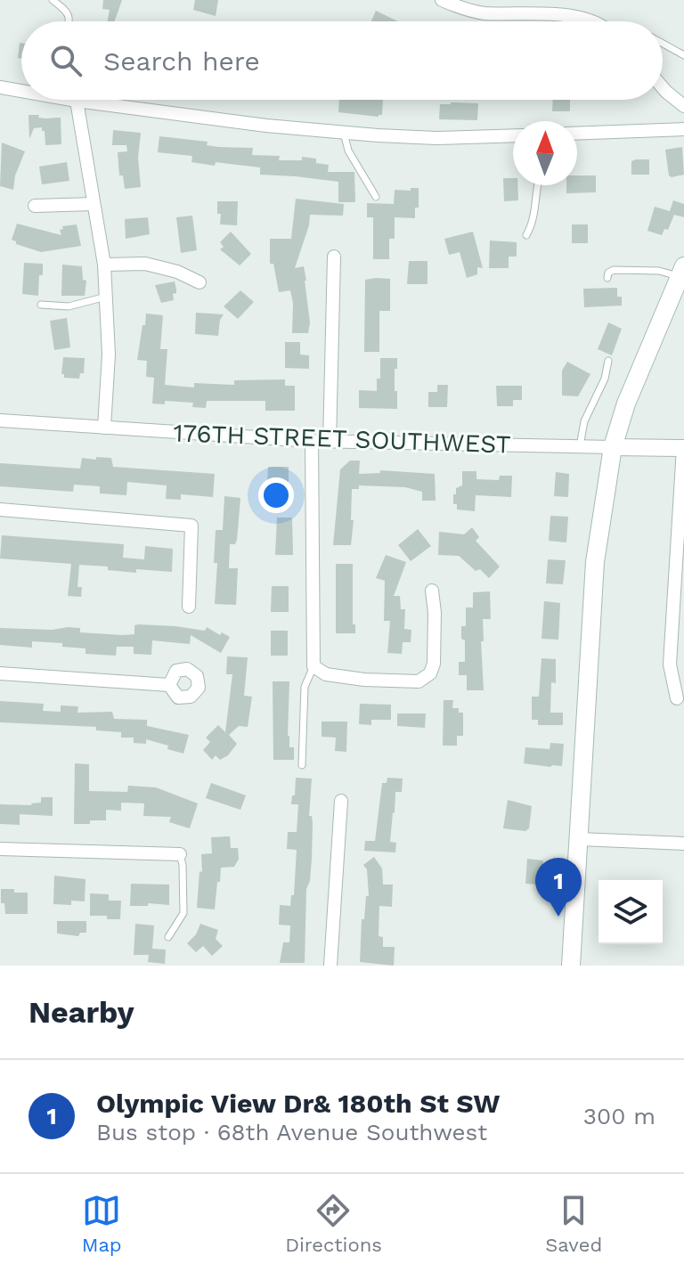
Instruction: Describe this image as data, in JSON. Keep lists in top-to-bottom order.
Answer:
{
  "streets": {
    "street": ["176TH STREET SOUTHWEST"]
  },
  "north": "top",
  "page": {
    "search": "Search here",
    "pins": "1",
    "heading": "Nearby",
    "list": [
      {
        "mark": "1",
        "name": "Olympic View Dr& 180th St SW",
        "note": "Bus stop · 68th Avenue Southwest",
        "value": "300 m"
      }
    ],
    "nav": ["Map", "Directions", "Saved"]
  }
}
